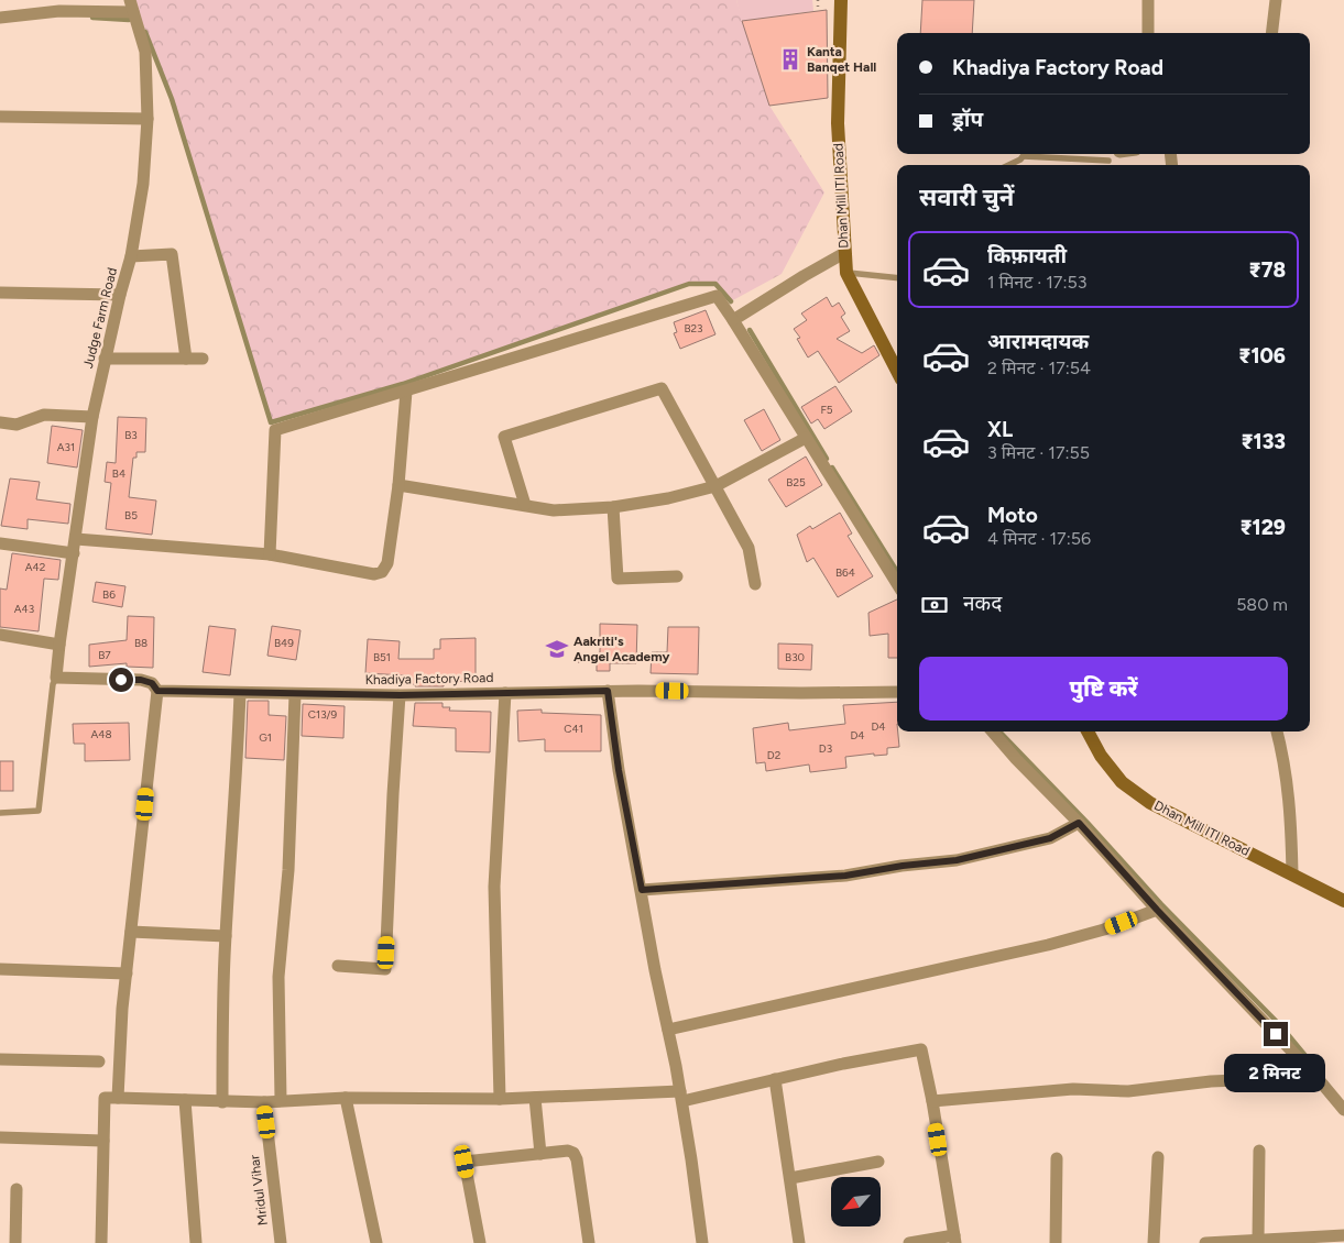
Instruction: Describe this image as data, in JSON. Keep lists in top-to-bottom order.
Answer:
{
  "streets": {
    "street": [
      "Dhan Mill ITI Road",
      "Judge Farm Road",
      "Khadiya Factory Road",
      "Mridul Vihar"
    ]
  },
  "places": {
    "building": ["Kanta Banqet Hall"],
    "school or university": ["Aakriti's Angel Academy"]
  },
  "house_numbers": [
    "B23",
    "F5",
    "B3",
    "A31",
    "B4",
    "B25",
    "B5",
    "A42",
    "B64",
    "B6",
    "A43",
    "B8",
    "B49",
    "B7",
    "B51",
    "B30",
    "C13/9",
    "D4",
    "C41",
    "A48",
    "D4",
    "G1",
    "D3",
    "D2"
  ],
  "north": "bottom left",
  "page": {
    "banner": ["Khadiya Factory Road", "ड्रॉप"],
    "heading": "सवारी चुनें",
    "list": [
      {
        "name": "किफ़ायती",
        "note": "1 मिनट · 17:53",
        "value": "₹78"
      },
      {
        "name": "आरामदायक",
        "note": "2 मिनट · 17:54",
        "value": "₹106"
      },
      {
        "name": "XL",
        "note": "3 मिनट · 17:55",
        "value": "₹133"
      },
      {
        "name": "Moto",
        "note": "4 मिनट · 17:56",
        "value": "₹129"
      }
    ],
    "pay": ["नकद", "580 m"],
    "buttons": "पुष्टि करें",
    "bubble": "2 मिनट"
  }
}
